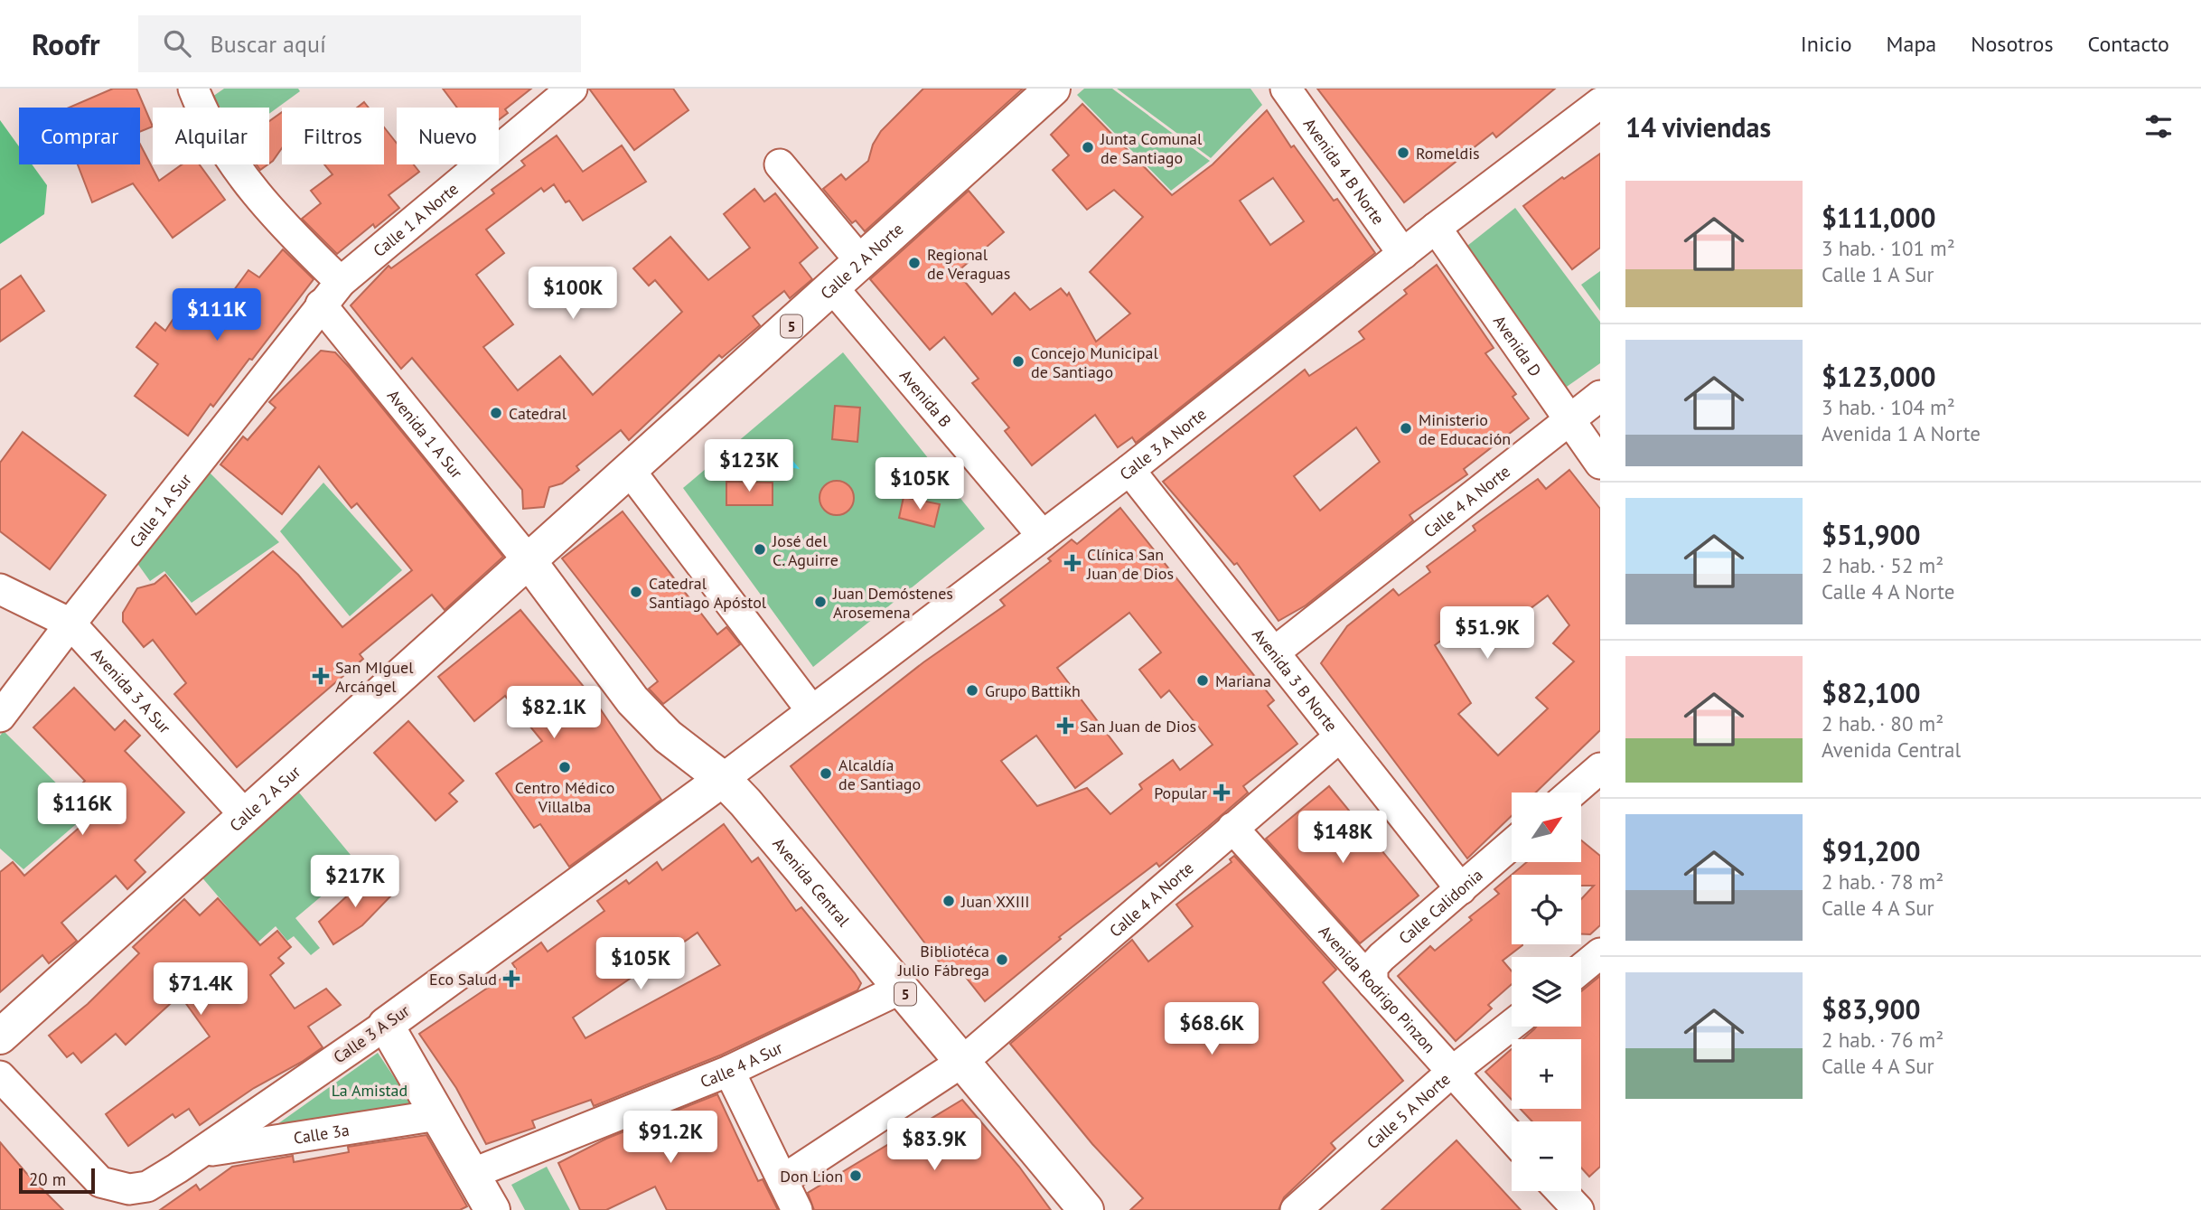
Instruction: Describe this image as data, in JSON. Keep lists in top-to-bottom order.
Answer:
{
  "streets": {
    "main road": [
      "Calle 2 A Norte",
      "5",
      "Calle 2 A Sur",
      "Avenida Central",
      "Calle 3 A Sur"
    ],
    "street": [
      "Avenida 4 B Norte",
      "Calle 1 A Norte",
      "Avenida D",
      "Avenida B",
      "Avenida 1 A Sur",
      "Calle 3 A Norte",
      "Calle 4 A Norte",
      "Calle 1 A Sur",
      "Avenida 3 B Norte",
      "Avenida 3 A Sur",
      "Calle Calidonia",
      "Avenida Rodrigo Pinzon",
      "Calle 4 A Sur",
      "Calle 5 A Norte",
      "Calle 3a"
    ]
  },
  "crossings": [
    ["Avenida 4 B Norte", "Calle 3 A Norte"],
    ["Calle 1 A Norte", "Avenida 1 A Sur"],
    ["Calle 1 A Norte", "Calle 1 A Sur"],
    ["Calle 2 A Norte", "Avenida B"],
    ["Calle 2 A Norte", "Avenida 1 A Sur"],
    ["Calle 2 A Norte", "Calle 2 A Sur"],
    ["Calle 2 A Norte", "Avenida Central"],
    ["Avenida D", "Calle 3 A Norte"],
    ["Avenida D", "Calle 4 A Norte"],
    ["Avenida B", "Calle 3 A Norte"],
    ["Avenida 1 A Sur", "Calle 1 A Sur"],
    ["Avenida 1 A Sur", "Calle 2 A Sur"],
    ["Avenida 1 A Sur", "Avenida Central"],
    ["Calle 3 A Norte", "Avenida 3 B Norte"],
    ["Calle 3 A Norte", "Avenida Central"],
    ["Calle 3 A Norte", "Calle 3 A Sur"],
    ["Calle 4 A Norte", "Avenida 3 B Norte"],
    ["Calle 4 A Norte", "Avenida Central"],
    ["Calle 4 A Norte", "Avenida Rodrigo Pinzon"],
    ["Calle 1 A Sur", "Avenida 3 A Sur"],
    ["Avenida 3 B Norte", "Calle Calidonia"],
    ["Avenida 3 A Sur", "Calle 2 A Sur"],
    ["Calle 2 A Sur", "Avenida Central"],
    ["Avenida Central", "Calle 3 A Sur"],
    ["Avenida Central", "Calle 4 A Sur"],
    ["Calle Calidonia", "Avenida Rodrigo Pinzon"],
    ["Avenida Rodrigo Pinzon", "Calle 5 A Norte"],
    ["Calle 3 A Sur", "Calle 3a"]
  ],
  "parks": ["La Amistad"],
  "places": {
    "other": [
      "Junta Comunal de Santiago",
      "Romeldis",
      "Regional de Veraguas",
      "Concejo Municipal de Santiago",
      "Catedral",
      "Ministerio de Educación",
      "José del C. Aguirre",
      "Catedral Santiago Apóstol",
      "Juan Demóstenes Arosemena",
      "Mariana",
      "Grupo Battikh",
      "Centro Médico Villalba",
      "Alcaldía de Santiago",
      "Juan XXIII",
      "Bibliotéca Julio Fábrega",
      "Don Lion"
    ],
    "health": [
      "Clínica San Juan de Dios",
      "San MIguel Arcángel",
      "San Juan de Dios",
      "Popular",
      "Eco Salud"
    ]
  },
  "scale_bar": "20 m",
  "north": "top right",
  "page": {
    "header": "Roofr",
    "search": "Buscar aquí",
    "nav": [
      "Inicio",
      "Mapa",
      "Nosotros",
      "Contacto"
    ],
    "heading": "14 viviendas",
    "chip": [
      "Comprar",
      "Alquilar",
      "Filtros",
      "Nuevo"
    ],
    "list": [
      {
        "name": "$111,000",
        "note": "3 hab. · 101 m² · Calle 1 A Sur"
      },
      {
        "name": "$123,000",
        "note": "3 hab. · 104 m² · Avenida 1 A Norte"
      },
      {
        "name": "$51,900",
        "note": "2 hab. · 52 m² · Calle 4 A Norte"
      },
      {
        "name": "$82,100",
        "note": "2 hab. · 80 m² · Avenida Central"
      },
      {
        "name": "$91,200",
        "note": "2 hab. · 78 m² · Calle 4 A Sur"
      },
      {
        "name": "$83,900",
        "note": "2 hab. · 76 m² · Calle 4 A Sur"
      }
    ],
    "price": [
      "$100K",
      "$111K",
      "$123K",
      "$105K",
      "$51.9K",
      "$82.1K",
      "$116K",
      "$148K",
      "$217K",
      "$105K",
      "$71.4K",
      "$68.6K",
      "$91.2K",
      "$83.9K"
    ],
    "map_buttons": ["+", "−"],
    "scale": "20 m"
  }
}
